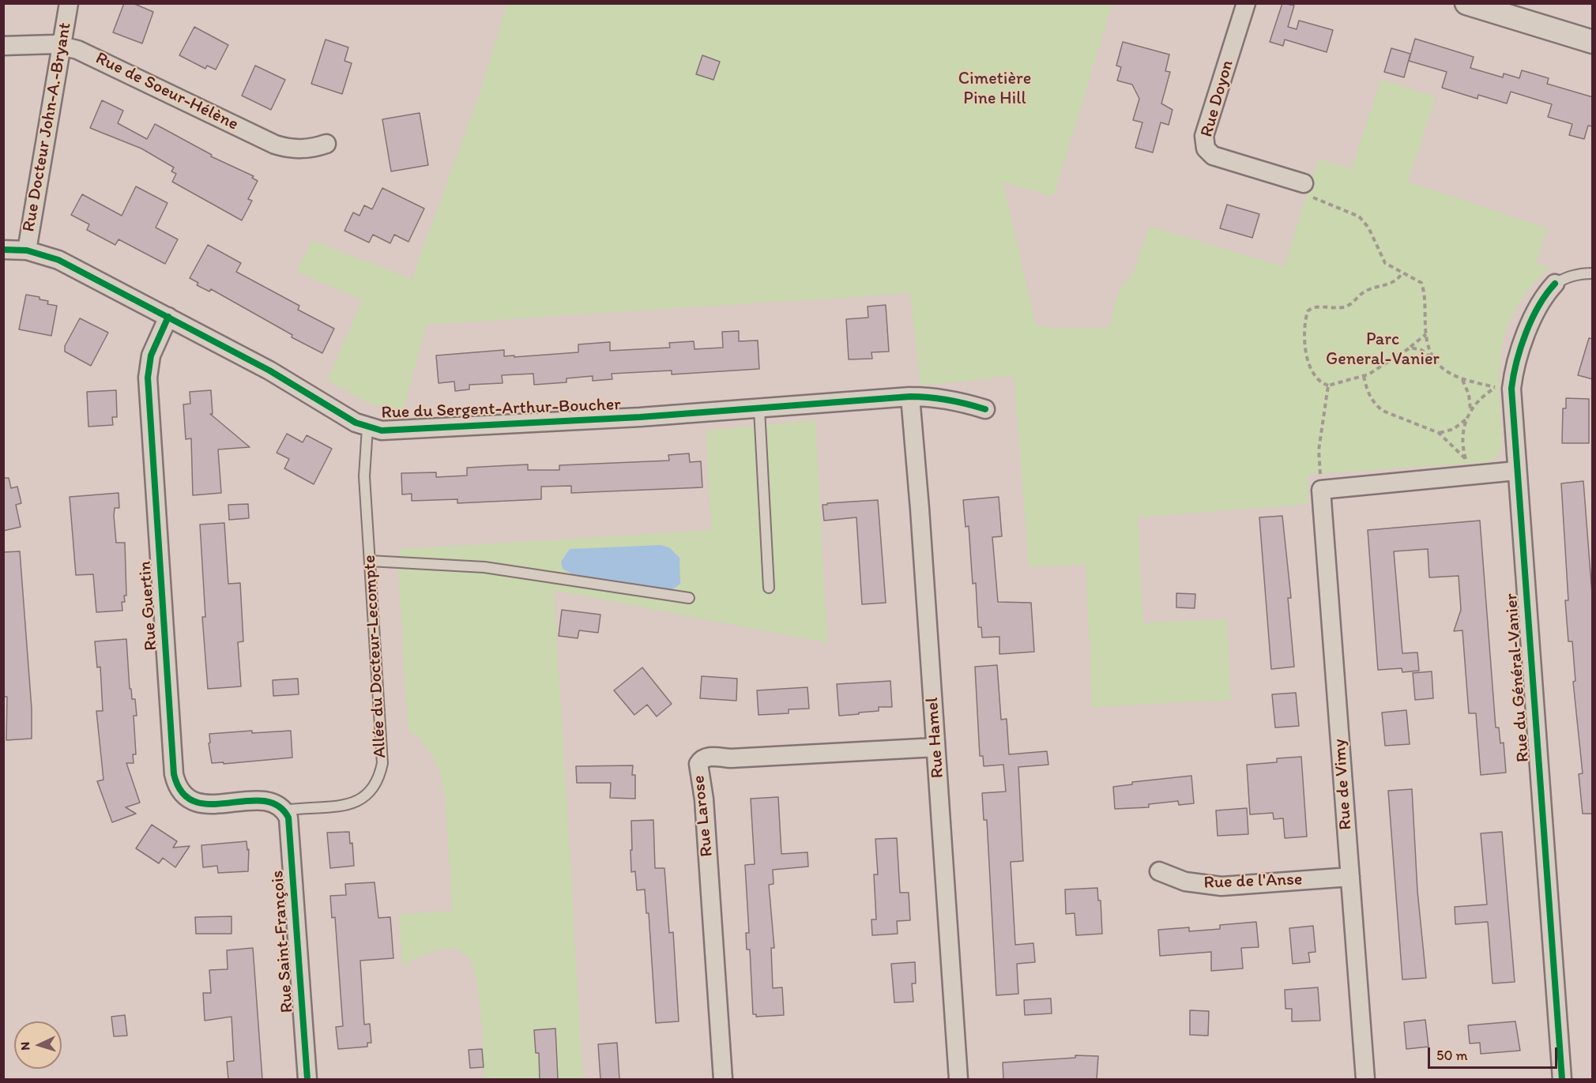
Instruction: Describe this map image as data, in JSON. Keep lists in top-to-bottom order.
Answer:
{
  "streets": {
    "street": [
      "Rue de Soeur-Hélène",
      "Rue Doyon",
      "Rue Docteur John-A.-Bryant",
      "Rue du Sergent-Arthur-Boucher",
      "Rue Guertin",
      "Rue du Général-Vanier",
      "Rue Hamel",
      "Rue de Vimy",
      "Rue Larose",
      "Rue de l'Anse",
      "Rue Saint-François"
    ],
    "lane": ["Allée du Docteur-Lecompte"]
  },
  "crossings": [
    ["Rue de Soeur-Hélène", "Rue Docteur John-A.-Bryant"],
    ["Rue Docteur John-A.-Bryant", "Rue du Sergent-Arthur-Boucher"],
    ["Rue du Sergent-Arthur-Boucher", "Rue Guertin"],
    ["Rue du Sergent-Arthur-Boucher", "Allée du Docteur-Lecompte"],
    ["Rue du Sergent-Arthur-Boucher", "Rue Hamel"],
    ["Rue Guertin", "Allée du Docteur-Lecompte"],
    ["Rue Guertin", "Rue Saint-François"],
    ["Allée du Docteur-Lecompte", "Rue Saint-François"],
    ["Rue Hamel", "Rue Larose"],
    ["Rue de Vimy", "Rue de l'Anse"]
  ],
  "parks": ["Cimetière Pine Hill", "Parc General-Vanier"],
  "scale_bar": "50 m",
  "north": "left"
}
